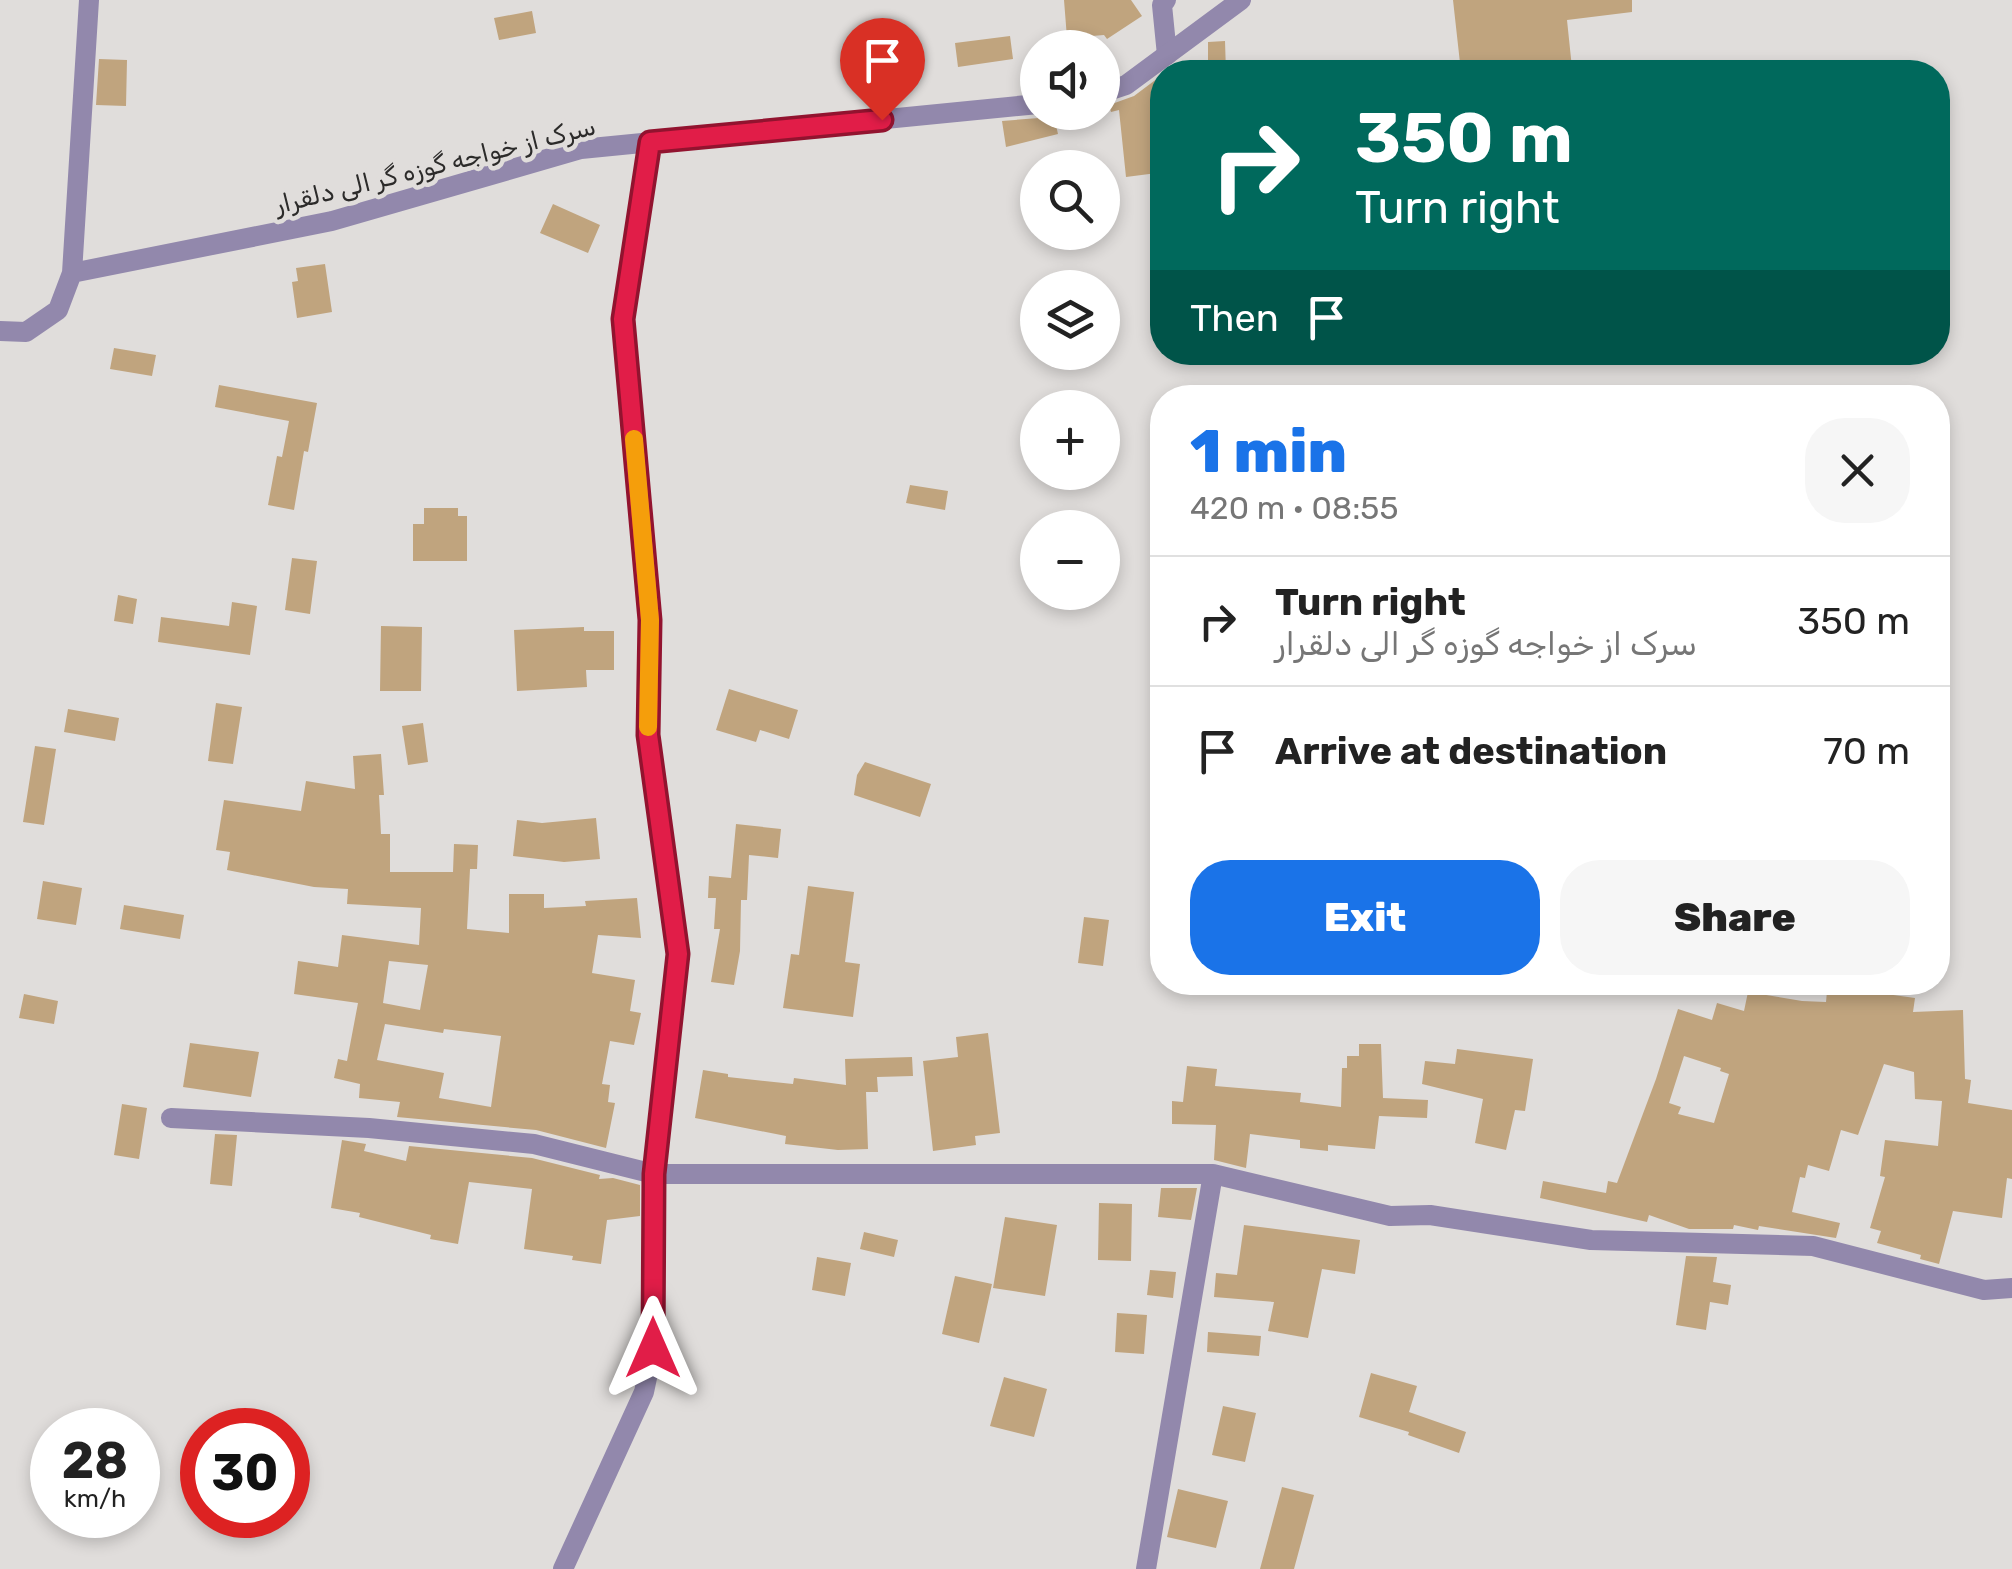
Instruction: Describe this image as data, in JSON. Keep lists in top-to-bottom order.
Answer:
{
  "streets": {
    "street": ["سرک از خواجه گوزه گر الی دلقرار"]
  },
  "page": {
    "map_buttons": ["+", "−"],
    "turn": ["350 m", "Turn right"],
    "then": "Then",
    "heading": ["1 min", "420 m · 08:55"],
    "list": [
      {
        "name": "Turn right",
        "note": "سرک از خواجه گوزه گر الی دلقرار",
        "value": "350 m"
      },
      {
        "name": "Arrive at destination",
        "value": "70 m"
      }
    ],
    "buttons": ["Exit", "Share"],
    "speed": "28 km/h",
    "limit": "30"
  }
}
